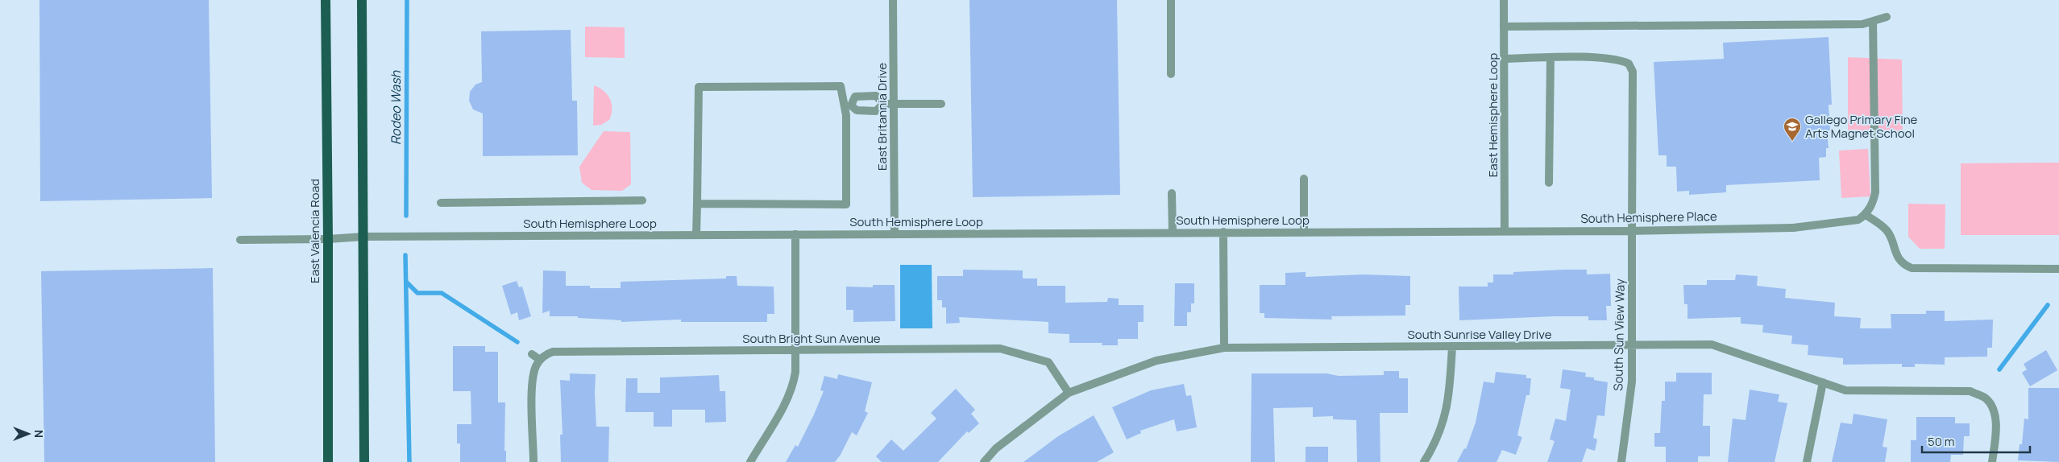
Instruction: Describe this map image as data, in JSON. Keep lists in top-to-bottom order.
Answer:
{
  "streets": {
    "main road": ["East Valencia Road"],
    "street": [
      "East Hemisphere Loop",
      "East Britannia Drive",
      "South Hemisphere Place",
      "South Hemisphere Loop",
      "South Sunrise Valley Drive",
      "South Sun View Way",
      "South Bright Sun Avenue"
    ]
  },
  "crossings": [
    ["East Hemisphere Loop", "South Hemisphere Place"],
    ["East Hemisphere Loop", "South Hemisphere Loop"],
    ["East Britannia Drive", "South Hemisphere Loop"],
    ["South Hemisphere Place", "South Hemisphere Loop"],
    ["South Hemisphere Place", "South Sun View Way"],
    ["South Hemisphere Loop", "East Valencia Road"],
    ["South Sunrise Valley Drive", "South Sun View Way"],
    ["South Sunrise Valley Drive", "South Bright Sun Avenue"]
  ],
  "water": ["Rodeo Wash"],
  "places": {
    "school or university": ["Gallego Primary Fine Arts Magnet School"]
  },
  "scale_bar": "50 m",
  "north": "right"
}
